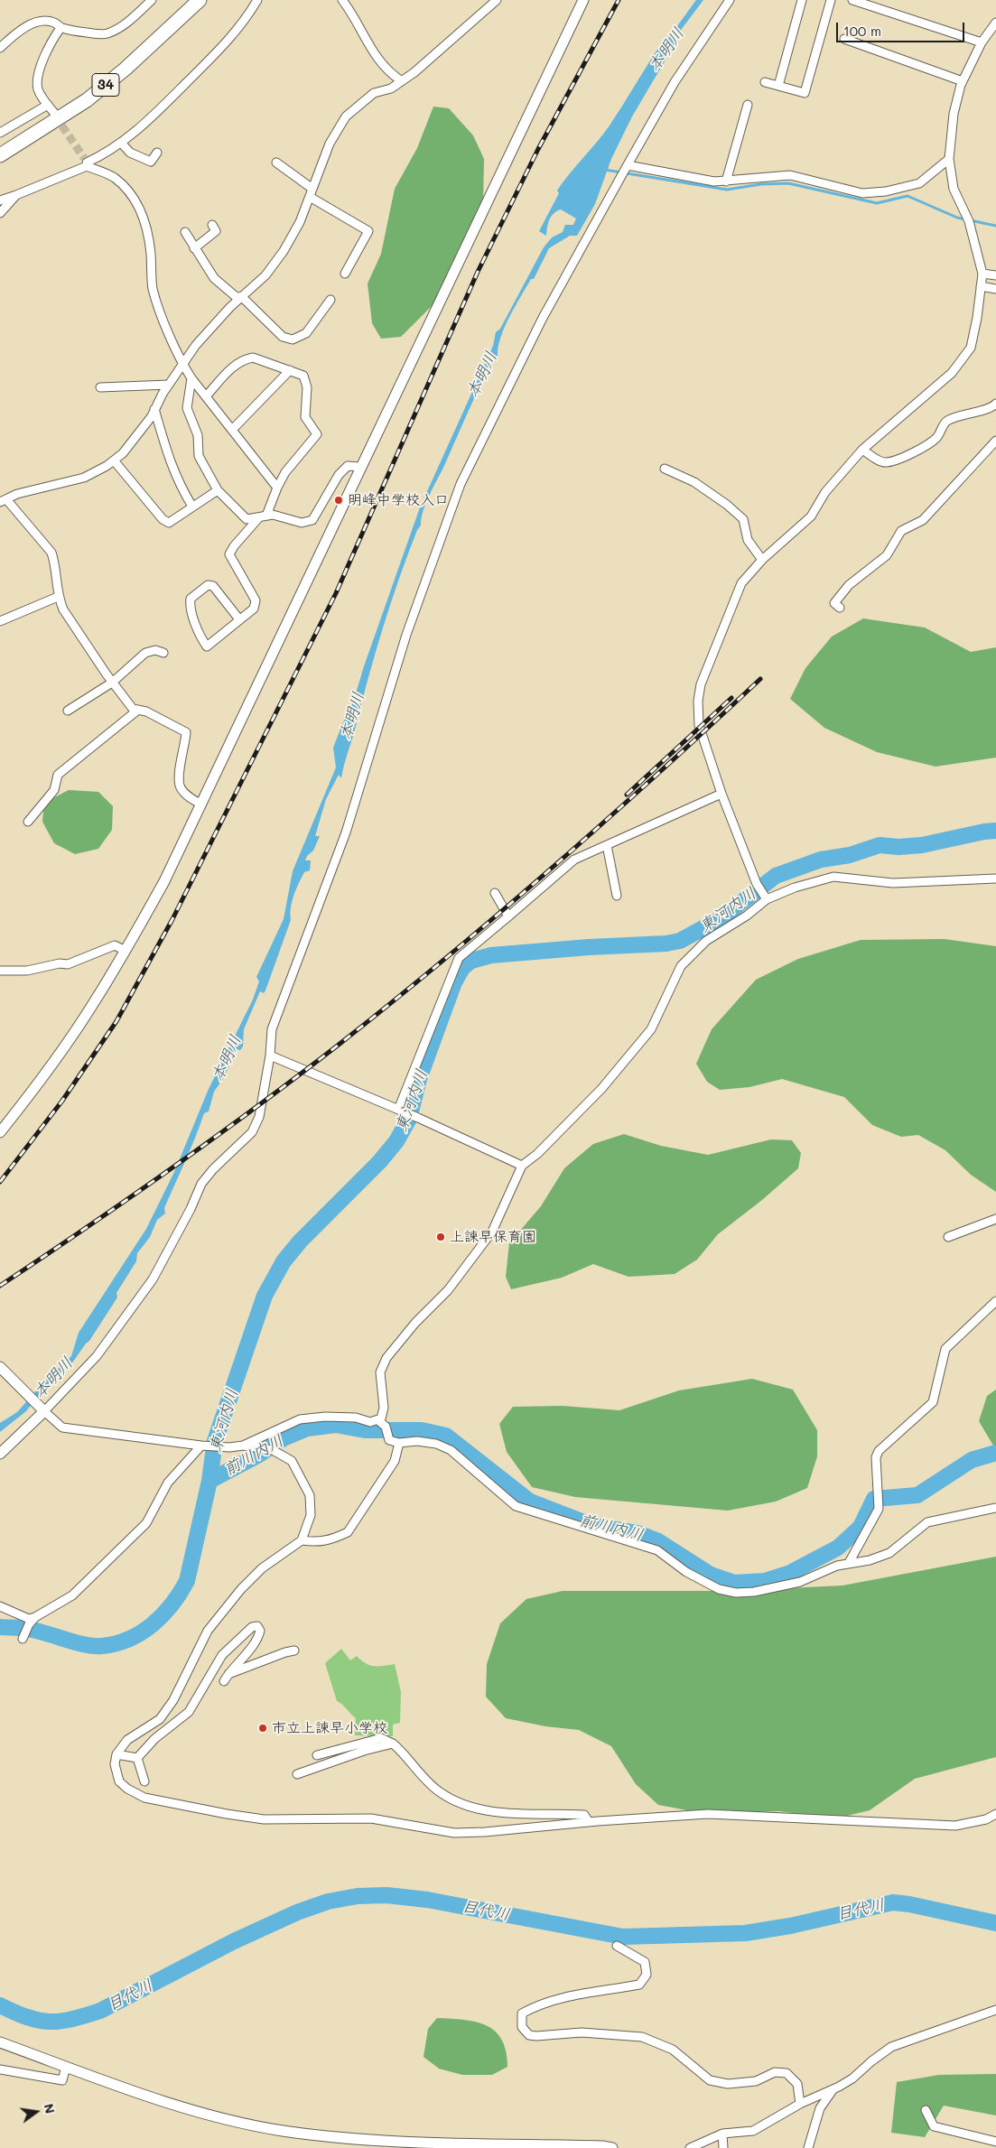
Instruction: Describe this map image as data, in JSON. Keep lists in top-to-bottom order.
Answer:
{
  "streets": {
    "highway": ["34"]
  },
  "water": [
    "本明川",
    "東河内川",
    "前川内川",
    "目代川"
  ],
  "places": ["明峰中学校入口", "上諫早保育園", "市立上諫早小学校"],
  "scale_bar": "100 m",
  "north": "right"
}
